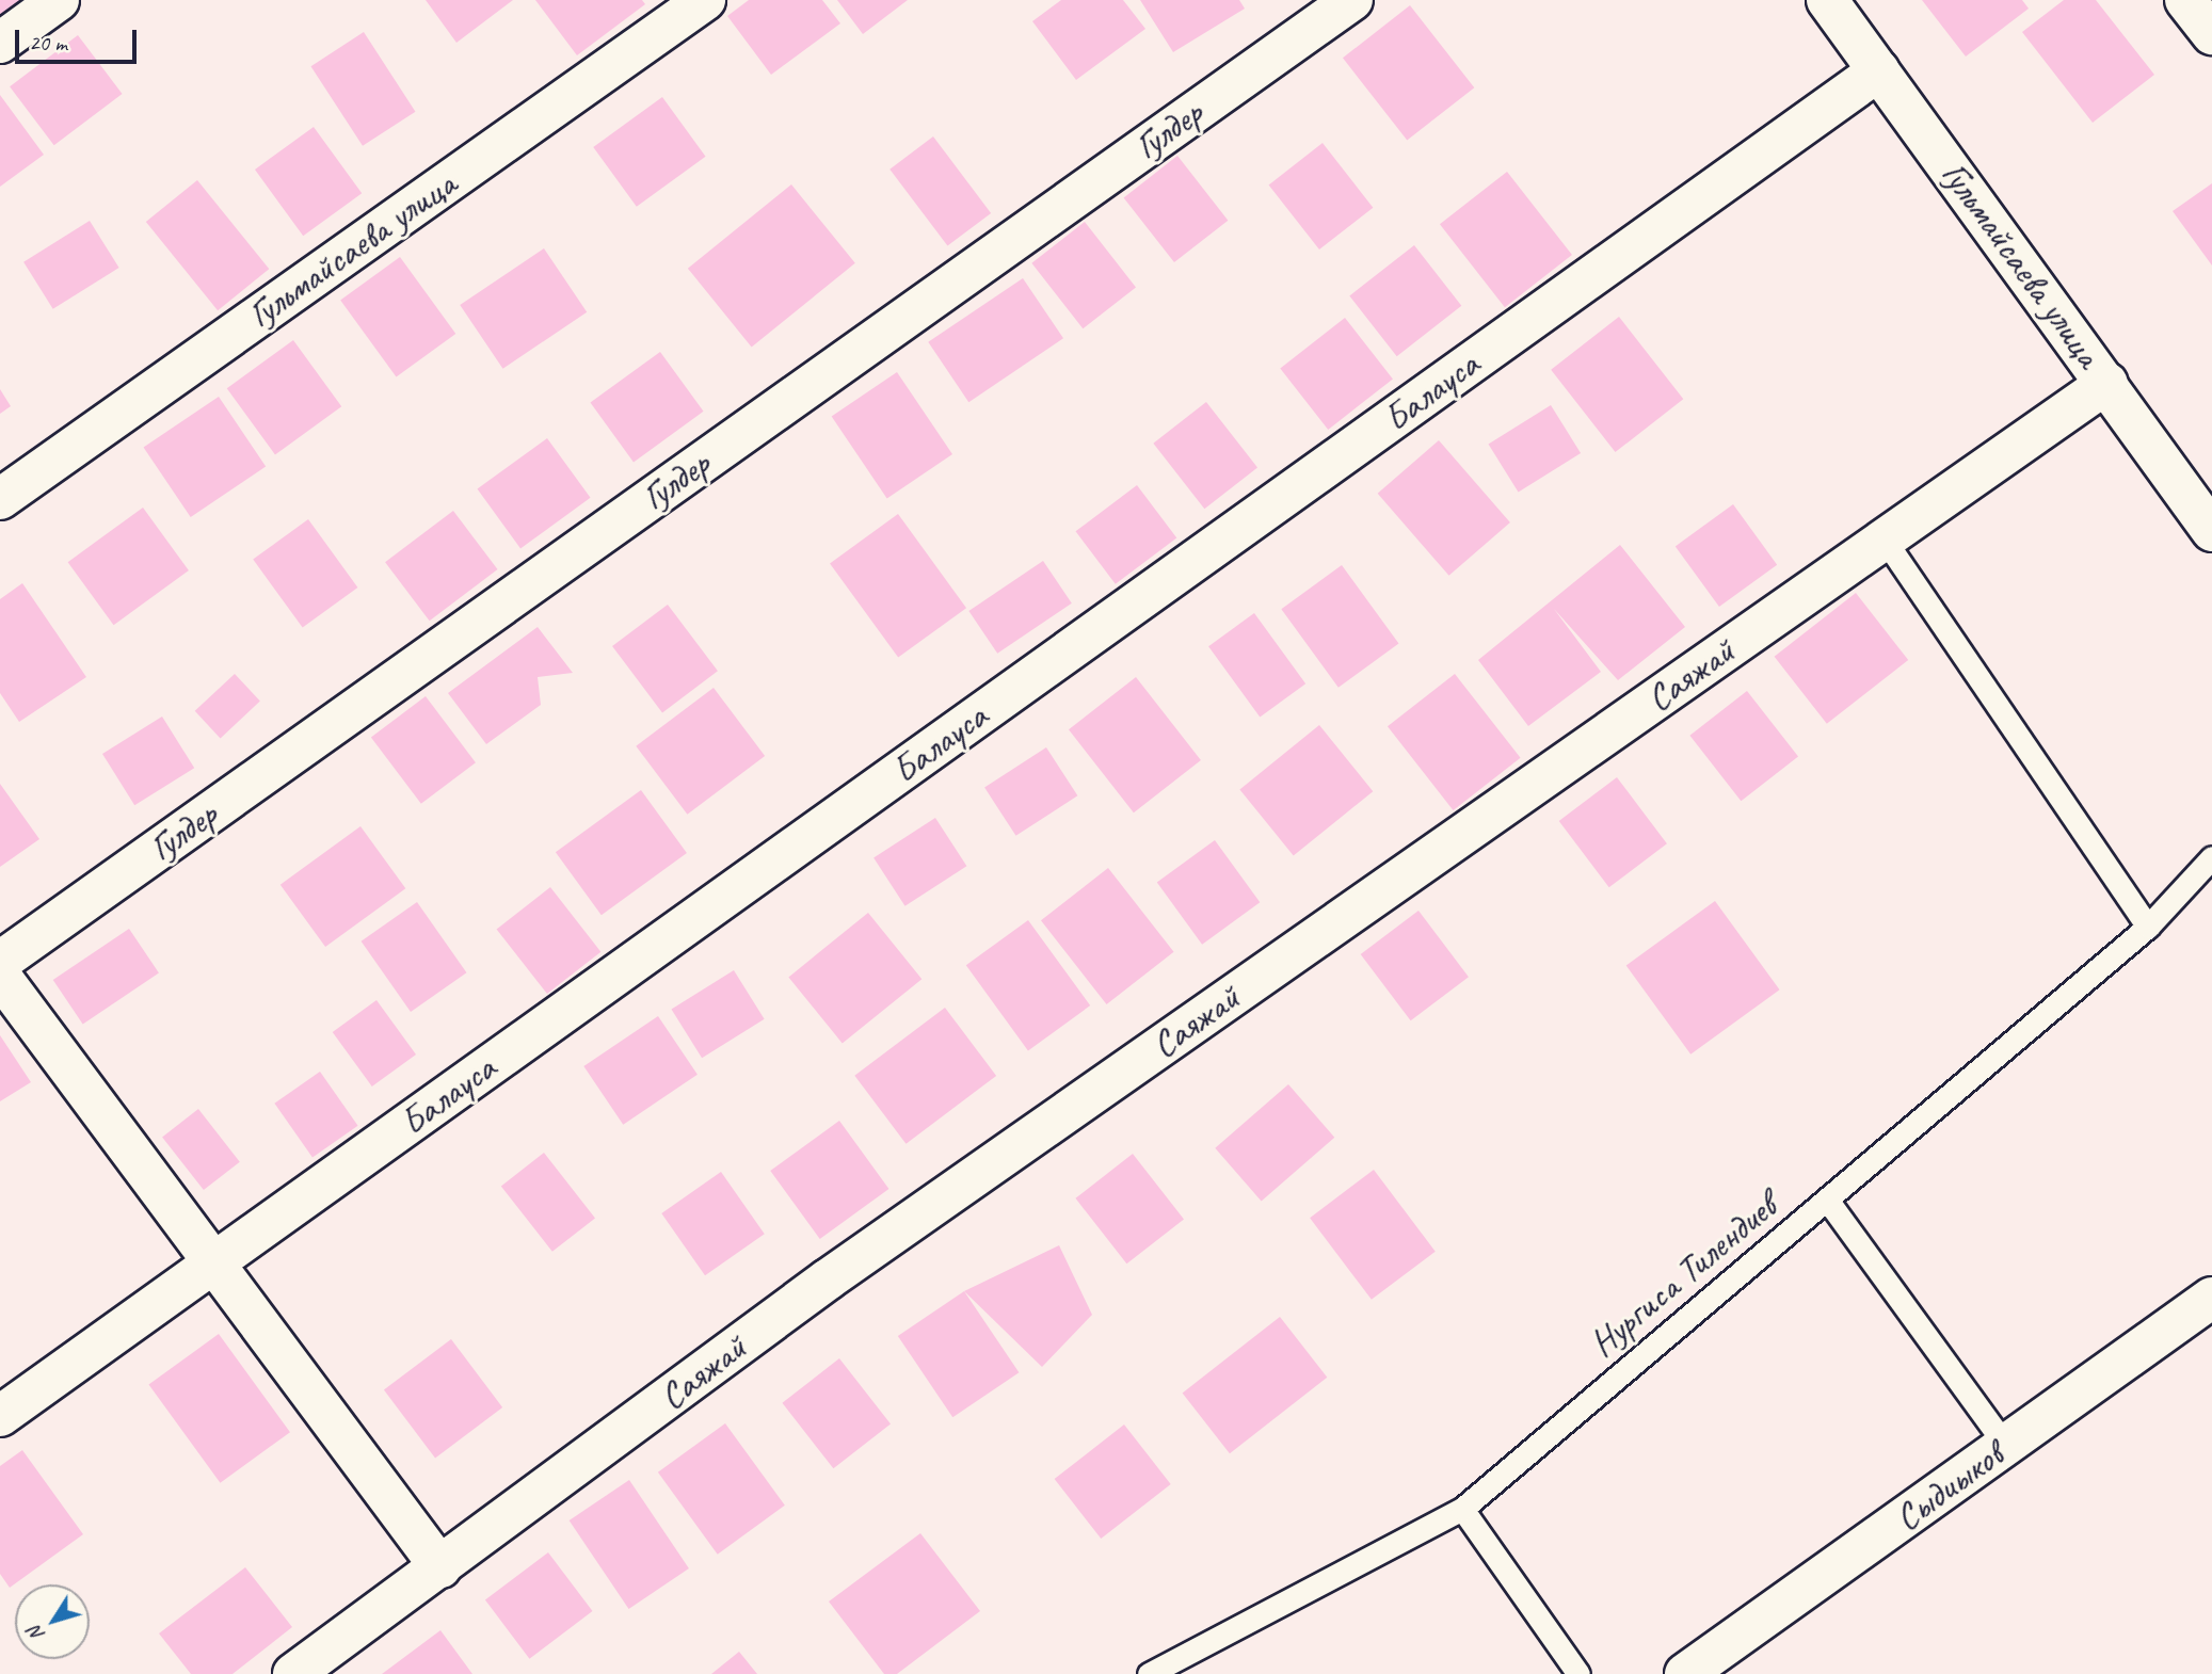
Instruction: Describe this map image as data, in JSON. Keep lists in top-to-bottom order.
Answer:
{
  "streets": {
    "street": [
      "Гулдер",
      "Гульмайсаева улица",
      "Балауса",
      "Саяжай",
      "Сыдиыков"
    ],
    "lane": ["Нургиса Тилендиев"]
  },
  "crossings": [
    ["Гульмайсаева улица", "Балауса"],
    ["Гульмайсаева улица", "Саяжай"]
  ],
  "scale_bar": "20 m",
  "north": "bottom left"
}
